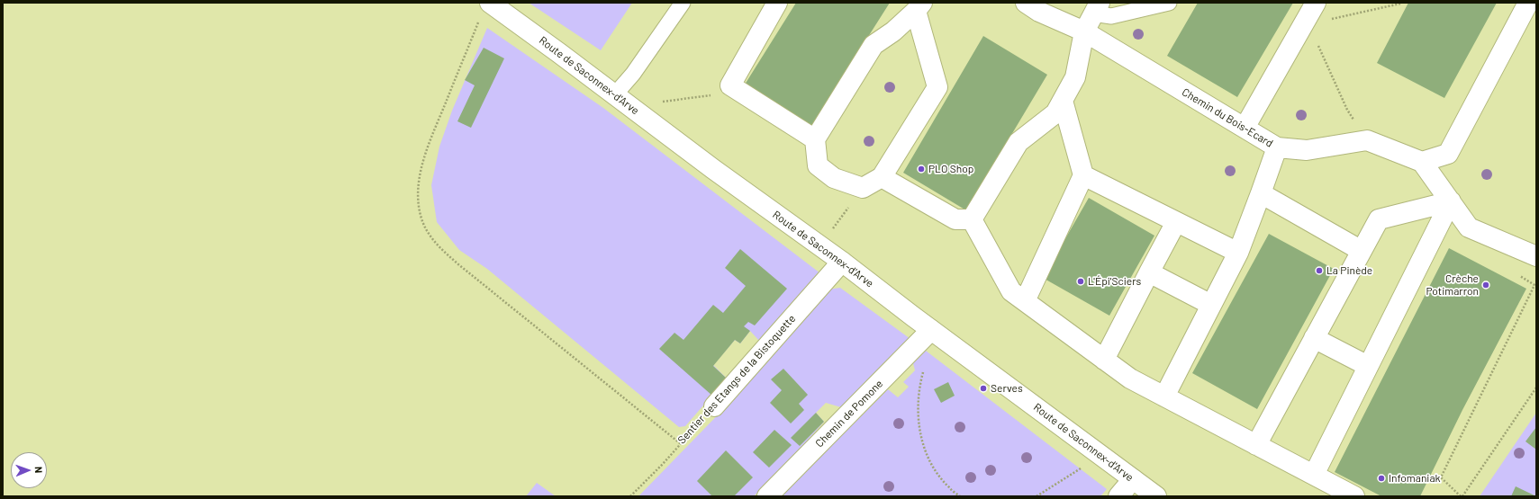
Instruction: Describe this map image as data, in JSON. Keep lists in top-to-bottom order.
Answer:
{
  "streets": {
    "street": [
      "Route de Saconnex-d'Arve",
      "Chemin du Bois-Ecard",
      "Sentier des Etangs de la Bistoquette",
      "Chemin de Pomone"
    ]
  },
  "crossings": [
    ["Route de Saconnex-d'Arve", "Sentier des Etangs de la Bistoquette"],
    ["Route de Saconnex-d'Arve", "Chemin de Pomone"]
  ],
  "places": [
    "PLO Shop",
    "La Pinède",
    "L'Épi'Sciers",
    "Crèche Potimarron",
    "Serves",
    "Infomaniak"
  ],
  "north": "right"
}
